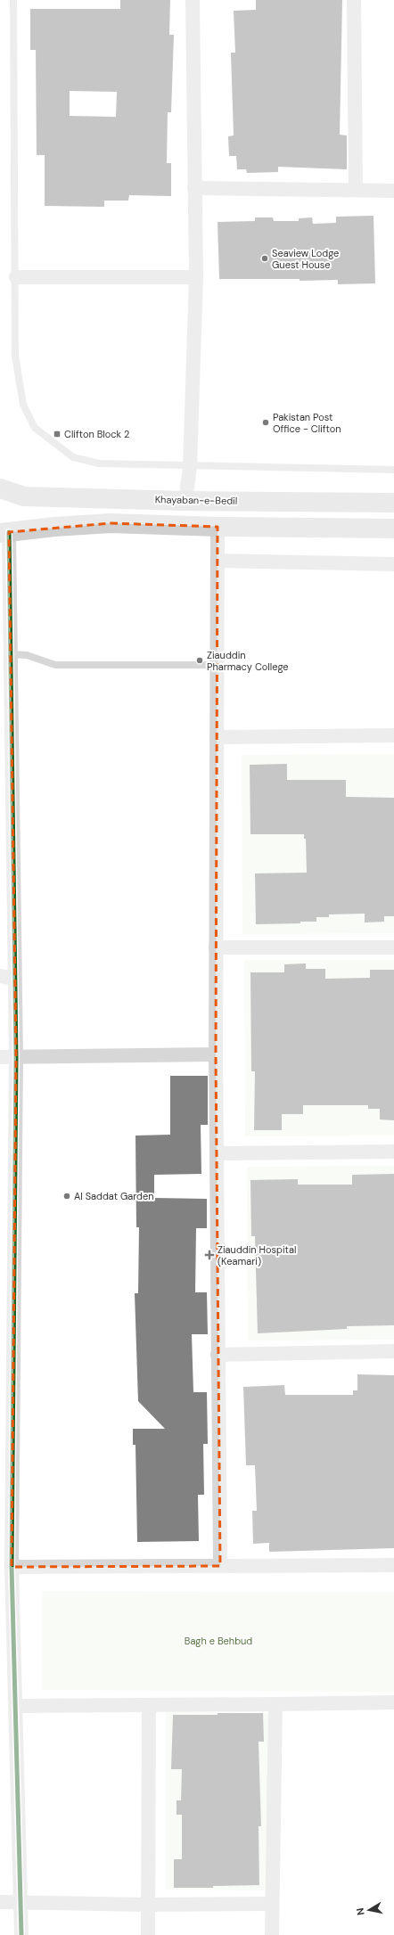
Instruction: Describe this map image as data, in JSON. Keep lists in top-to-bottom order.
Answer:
{
  "streets": {
    "main road": ["Khayaban-e-Bedil"]
  },
  "parks": ["Bagh e Behbud"],
  "places": {
    "other": [
      "Seaview Lodge Guest House",
      "Pakistan Post Office - Clifton",
      "Ziauddin Pharmacy College",
      "Al Saddat Garden"
    ],
    "transit": ["Clifton Block 2"],
    "health": ["Ziauddin Hospital (Keamari)"]
  },
  "north": "left"
}
